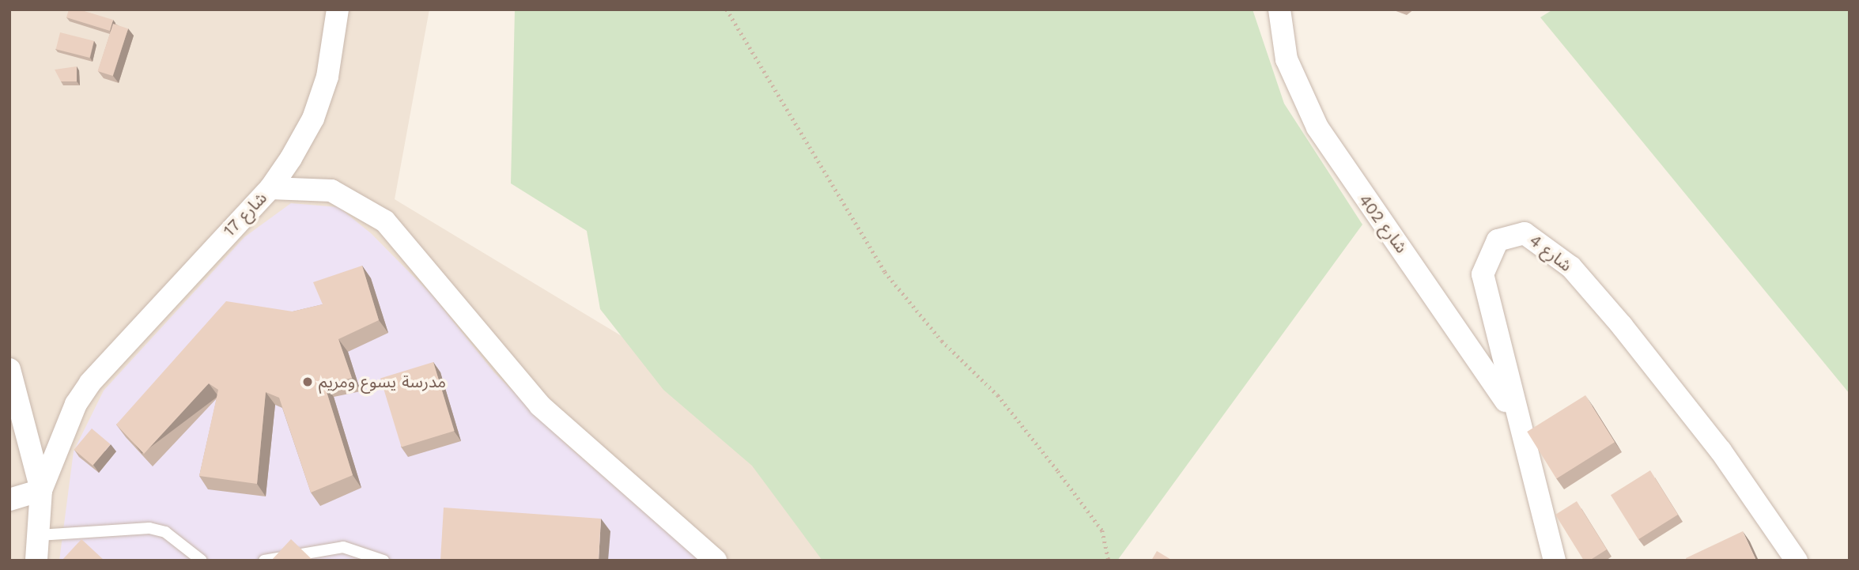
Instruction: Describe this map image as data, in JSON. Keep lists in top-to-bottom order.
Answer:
{
  "streets": {
    "street": ["شارع 17", "شارع 402", "شارع 4"]
  },
  "crossings": [
    ["شارع 402", "شارع 4"]
  ],
  "places": ["مدرسة يسوع ومريم"]
}
